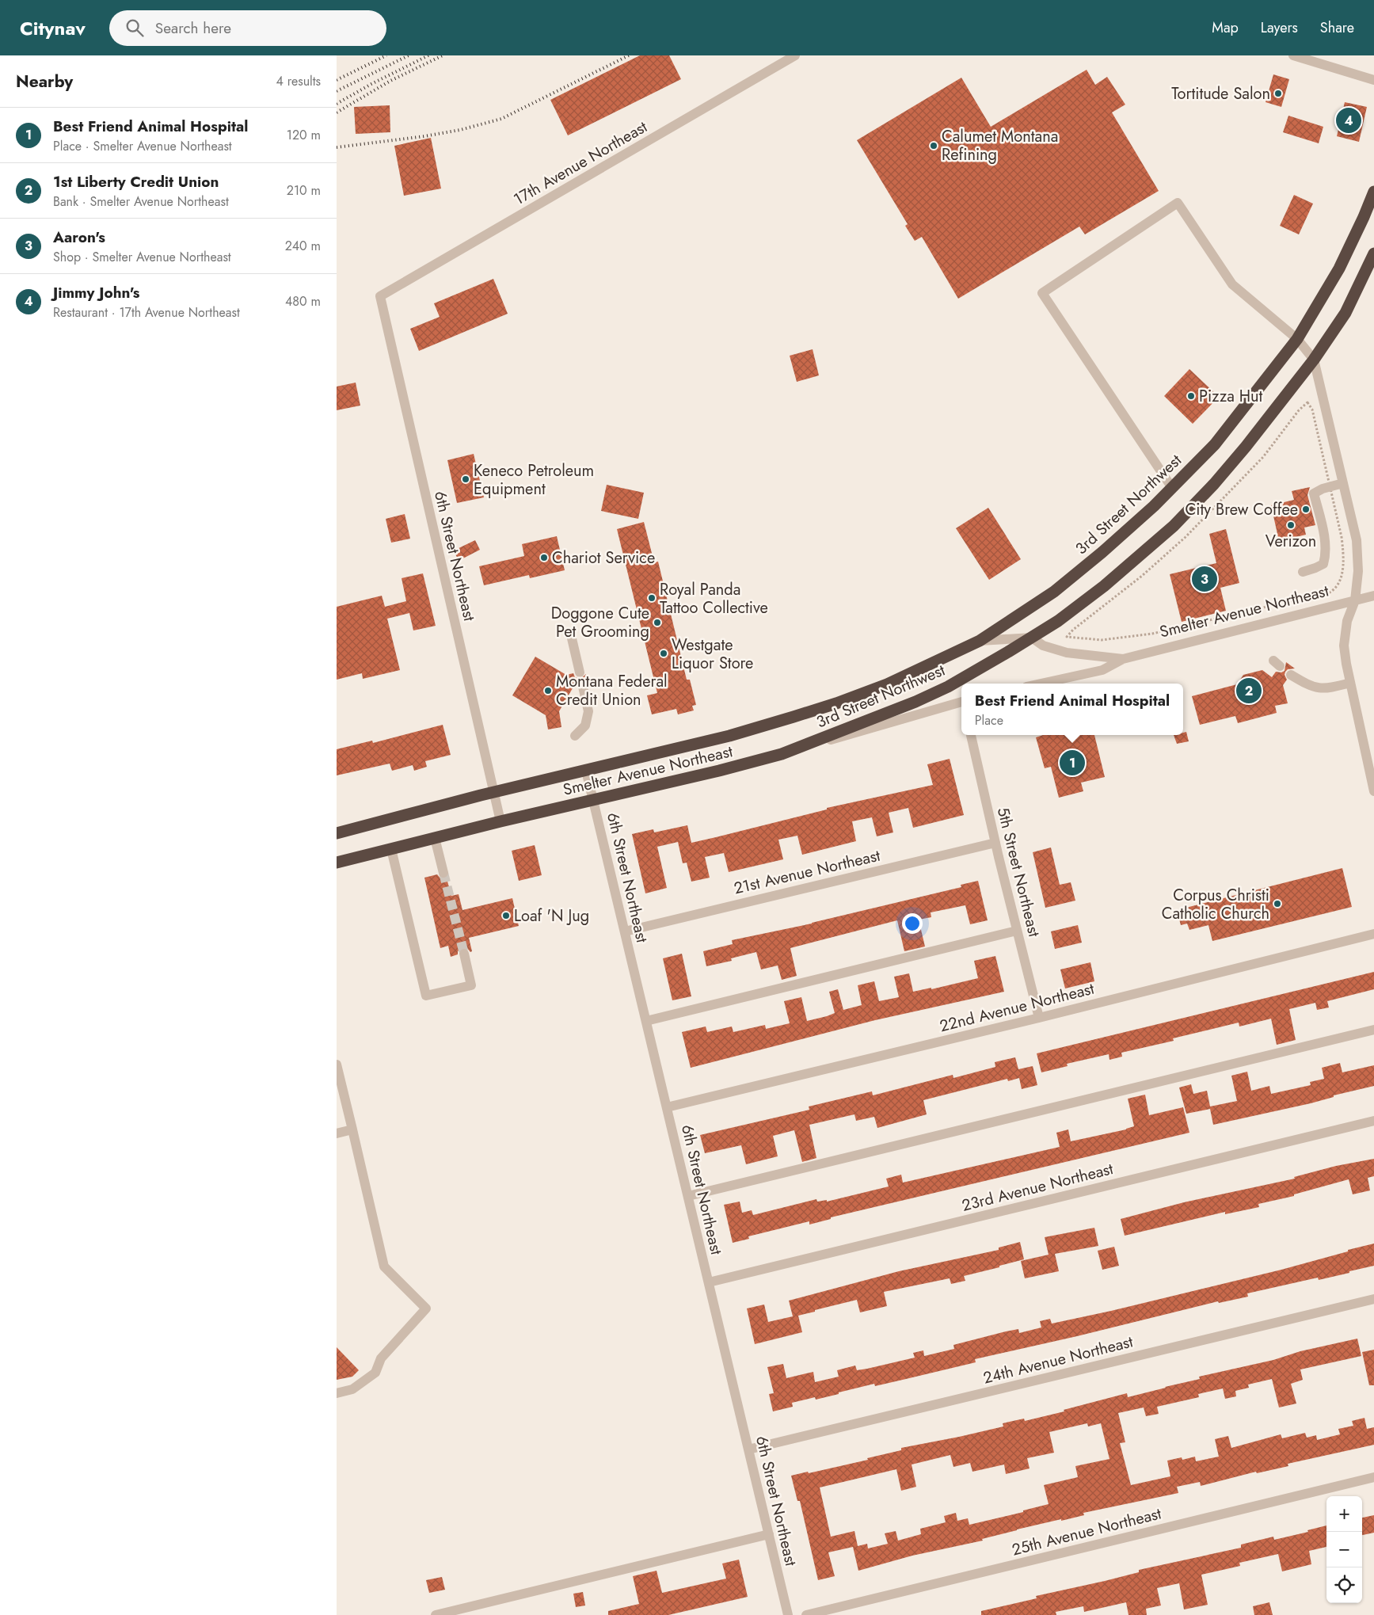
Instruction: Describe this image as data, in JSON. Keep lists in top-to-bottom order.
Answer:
{
  "streets": {
    "highway": ["3rd Street Northwest", "Smelter Avenue Northeast"],
    "street": [
      "17th Avenue Northeast",
      "6th Street Northeast",
      "21st Avenue Northeast",
      "5th Street Northeast",
      "22nd Avenue Northeast",
      "23rd Avenue Northeast",
      "24th Avenue Northeast",
      "25th Avenue Northeast"
    ]
  },
  "crossings": [
    ["17th Avenue Northeast", "6th Street Northeast"],
    ["3rd Street Northwest", "Smelter Avenue Northeast"],
    ["6th Street Northeast", "Smelter Avenue Northeast"],
    ["6th Street Northeast", "21st Avenue Northeast"],
    ["6th Street Northeast", "22nd Avenue Northeast"],
    ["6th Street Northeast", "23rd Avenue Northeast"],
    ["6th Street Northeast", "24th Avenue Northeast"],
    ["21st Avenue Northeast", "5th Street Northeast"],
    ["5th Street Northeast", "22nd Avenue Northeast"]
  ],
  "places": [
    "Tortitude Salon",
    "Calumet Montana Refining",
    "Pizza Hut",
    "Keneco Petroleum Equipment",
    "City Brew Coffee",
    "Verizon",
    "Chariot Service",
    "Royal Panda Tattoo Collective",
    "Doggone Cute Pet Grooming",
    "Westgate Liquor Store",
    "Montana Federal Credit Union",
    "Corpus Christi Catholic Church",
    "Loaf 'N Jug"
  ],
  "page": {
    "header": "Citynav",
    "search": "Search here",
    "nav": ["Map", "Layers", "Share"],
    "heading": ["Nearby", "4 results"],
    "pins": [
      "4",
      "3",
      "2",
      "1"
    ],
    "list": [
      {
        "mark": "1",
        "name": "Best Friend Animal Hospital",
        "note": "Place · Smelter Avenue Northeast",
        "value": "120 m"
      },
      {
        "mark": "2",
        "name": "1st Liberty Credit Union",
        "note": "Bank · Smelter Avenue Northeast",
        "value": "210 m"
      },
      {
        "mark": "3",
        "name": "Aaron's",
        "note": "Shop · Smelter Avenue Northeast",
        "value": "240 m"
      },
      {
        "mark": "4",
        "name": "Jimmy John's",
        "note": "Restaurant · 17th Avenue Northeast",
        "value": "480 m"
      }
    ],
    "popup": ["Best Friend Animal Hospital", "Place"],
    "map_buttons": ["+", "−"]
  }
}
